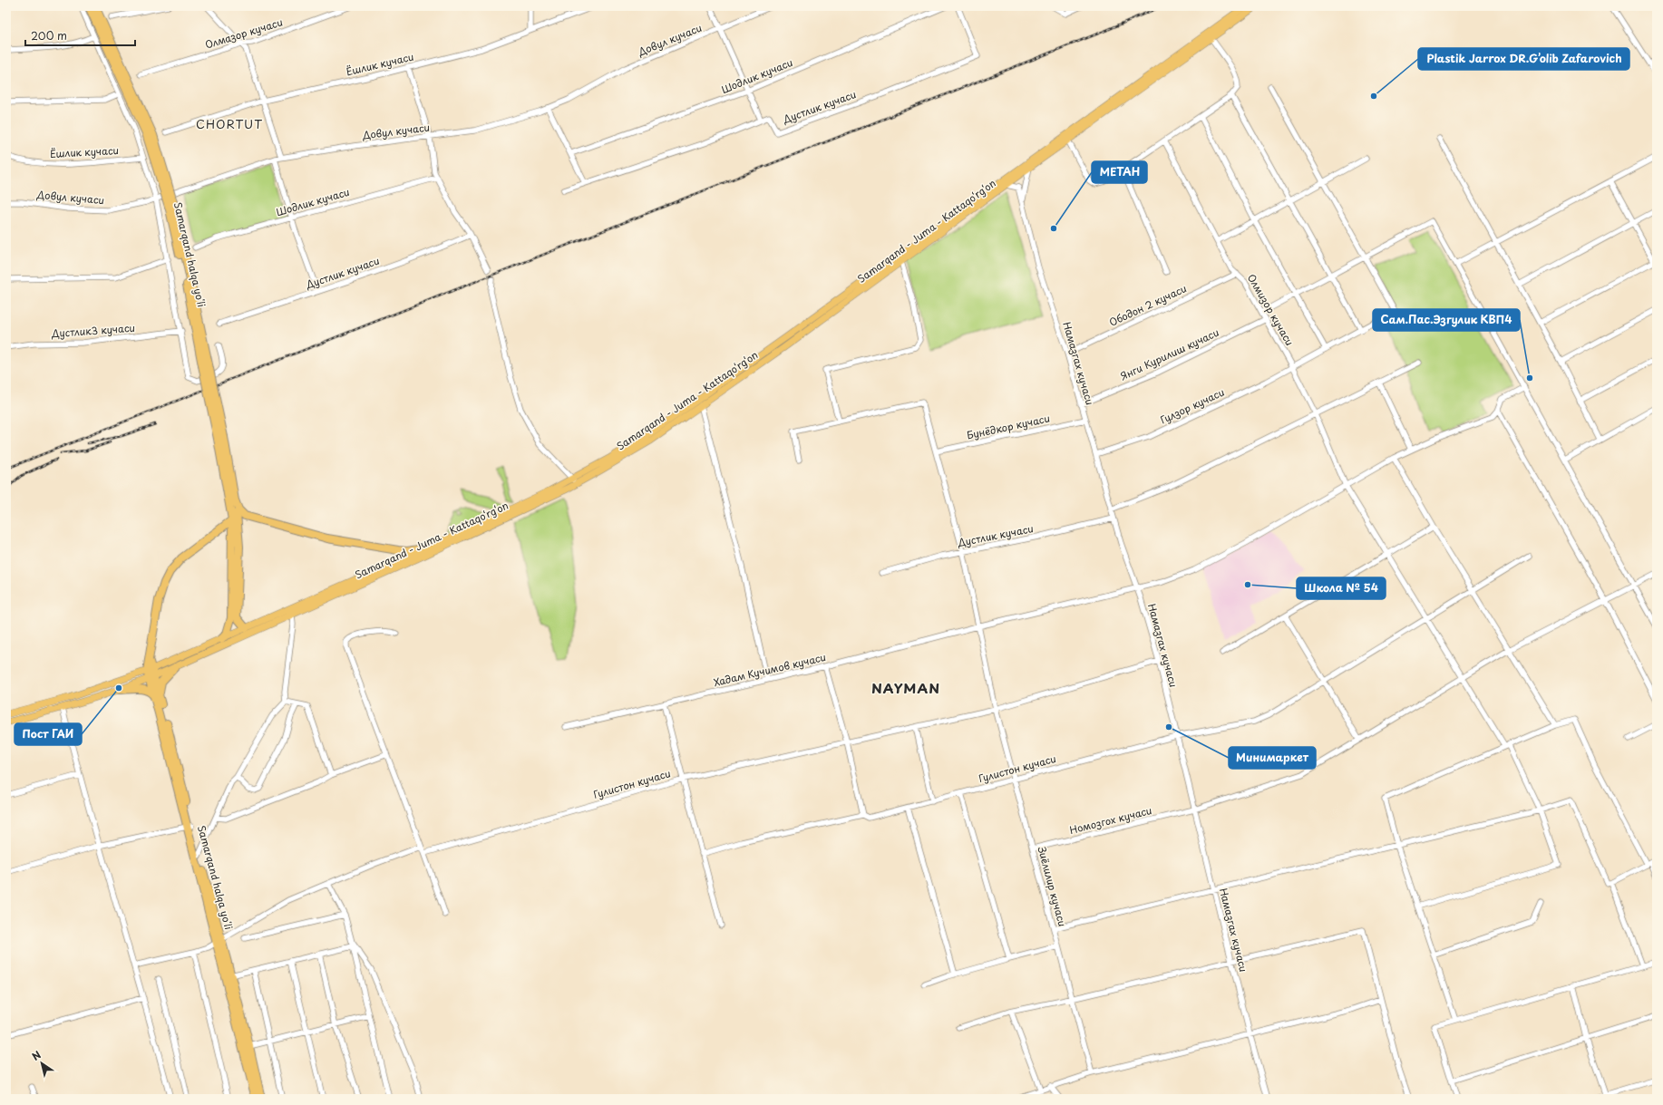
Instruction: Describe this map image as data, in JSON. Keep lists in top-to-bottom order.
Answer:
{
  "streets": {
    "highway": ["Samarqand halqa yoʻli"],
    "main road": ["Samarqand - Juma - Kattaqo‘rg‘on"],
    "street": [
      "Олмазор кучаси",
      "Довул кучаси",
      "Ёшлик кучаси",
      "Шодлик кучаси",
      "Дустлик кучаси",
      "Ободон 2 кучаси",
      "Олмизор кучаси",
      "Дустлик3 кучаси",
      "Янги Курилиш кучаси",
      "Намазгах кучаси",
      "Гулзор кучаси",
      "Бунёдкор кучаси",
      "Хадам Кучимов кучаси",
      "Гулистон кучаси",
      "Номозгох кучаси",
      "Зиёлилир кучаси"
    ]
  },
  "crossings": [
    ["Дустлик кучаси", "Намазгах кучаси"],
    ["Дустлик кучаси", "Зиёлилир кучаси"],
    ["Samarqand - Juma - Kattaqo‘rg‘on", "Samarqand halqa yoʻli"],
    ["Ободон 2 кучаси", "Олмизор кучаси"],
    ["Ободон 2 кучаси", "Намазгах кучаси"],
    ["Олмизор кучаси", "Янги Курилиш кучаси"],
    ["Олмизор кучаси", "Гулзор кучаси"],
    ["Олмизор кучаси", "Хадам Кучимов кучаси"],
    ["Олмизор кучаси", "Гулистон кучаси"],
    ["Олмизор кучаси", "Номозгох кучаси"],
    ["Янги Курилиш кучаси", "Намазгах кучаси"],
    ["Намазгах кучаси", "Гулзор кучаси"],
    ["Намазгах кучаси", "Бунёдкор кучаси"],
    ["Намазгах кучаси", "Хадам Кучимов кучаси"],
    ["Намазгах кучаси", "Гулистон кучаси"],
    ["Намазгах кучаси", "Номозгох кучаси"],
    ["Бунёдкор кучаси", "Зиёлилир кучаси"],
    ["Хадам Кучимов кучаси", "Зиёлилир кучаси"],
    ["Гулистон кучаси", "Зиёлилир кучаси"],
    ["Номозгох кучаси", "Зиёлилир кучаси"]
  ],
  "districts": ["CHORTUT", "NAYMAN"],
  "places": [
    "Plastik Jarrox DR.G’olib Zafarovich",
    "МЕТАН",
    "Сам.Пас.Эзгулик КВП4",
    "Школа № 54",
    "Пост ГАИ",
    "Минимаркет"
  ],
  "scale_bar": "200 m",
  "north": "top left"
}
